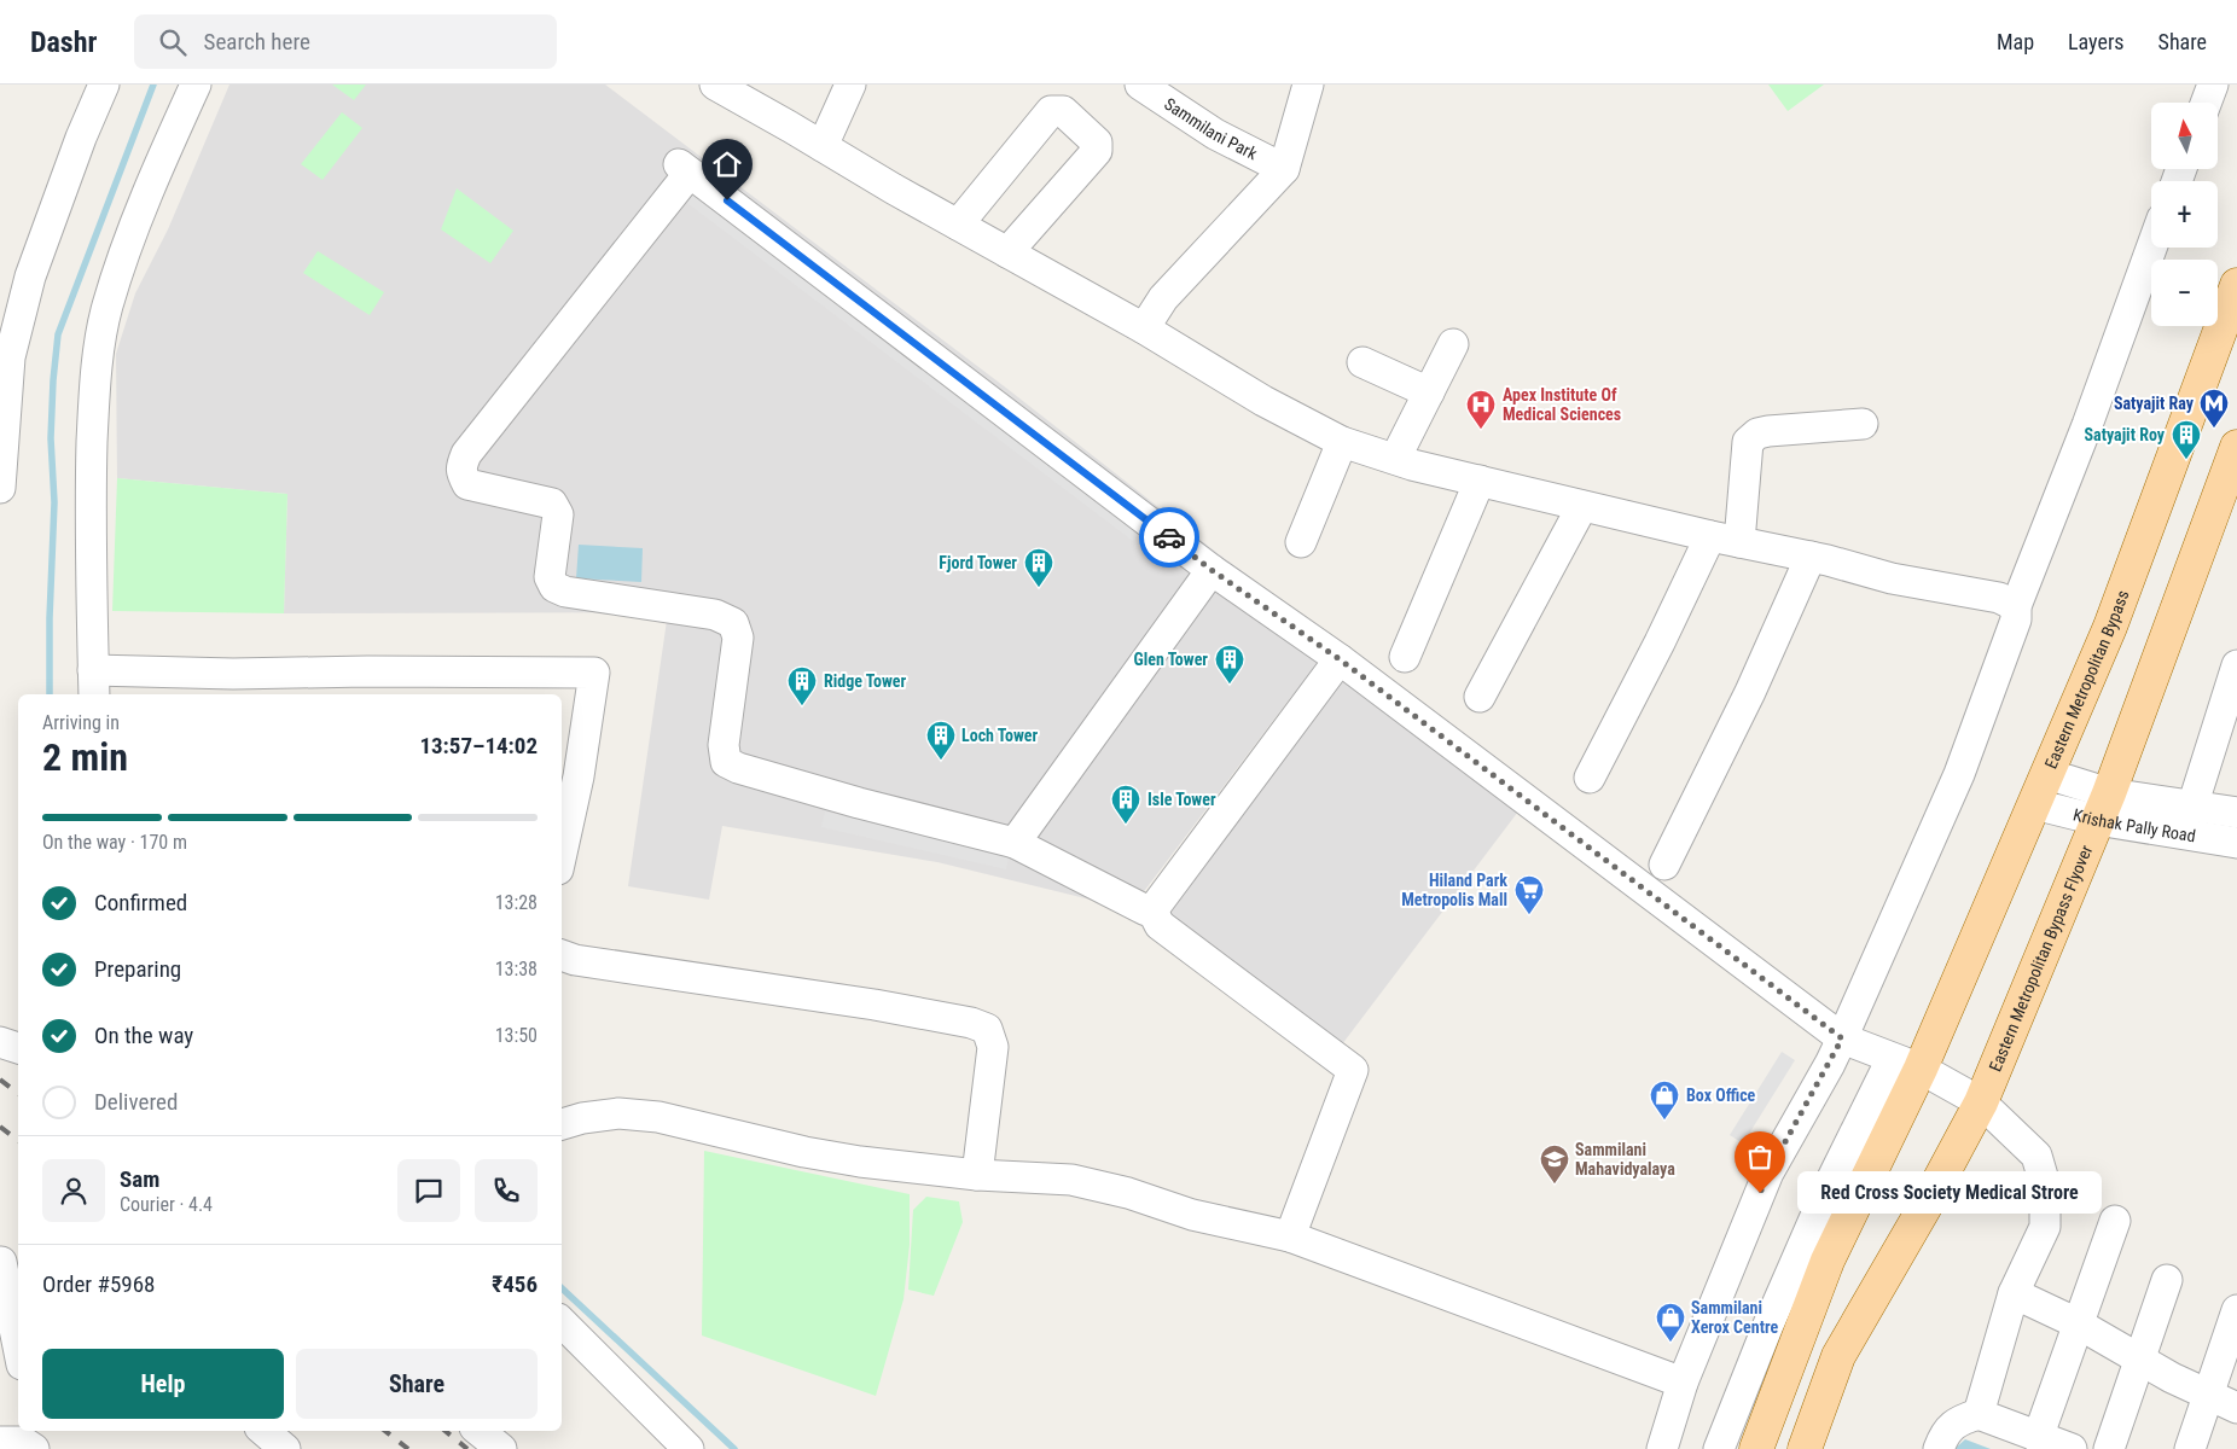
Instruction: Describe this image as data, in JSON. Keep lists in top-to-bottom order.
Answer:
{
  "streets": {
    "main road": ["Eastern Metropolitan Bypass", "Eastern Metropolitan Bypass Flyover"],
    "street": ["Sammilani Park", "Krishak Pally Road"]
  },
  "crossings": [
    ["Eastern Metropolitan Bypass", "Krishak Pally Road"],
    ["Krishak Pally Road", "Eastern Metropolitan Bypass Flyover"]
  ],
  "places": {
    "metro station": ["Satyajit Ray"],
    "hospital": ["Apex Institute Of Medical Sciences"],
    "building": [
      "Satyajit Roy",
      "Fjord Tower",
      "Glen Tower",
      "Ridge Tower",
      "Loch Tower",
      "Isle Tower"
    ],
    "supermarket": ["Hiland Park Metropolis Mall"],
    "shop": ["Box Office", "Sammilani Xerox Centre"],
    "school or university": ["Sammilani Mahavidyalaya"],
    "other": ["Red Cross Society Medical Strore"]
  },
  "north": "top",
  "page": {
    "header": "Dashr",
    "search": "Search here",
    "nav": ["Map", "Layers", "Share"],
    "map_buttons": ["+", "−"],
    "heading": ["2 min", "Arriving in", "13:57–14:02"],
    "panel": [
      "Sam",
      "Courier · 4.4",
      "Order #5968",
      "₹456"
    ],
    "bar": "On the way · 170 m",
    "list": [
      ["Confirmed", "13:28"],
      ["Preparing", "13:38"],
      ["On the way", "13:50"],
      "Delivered"
    ],
    "bubble": "Red Cross Society Medical Strore",
    "buttons": ["Help", "Share"]
  }
}
